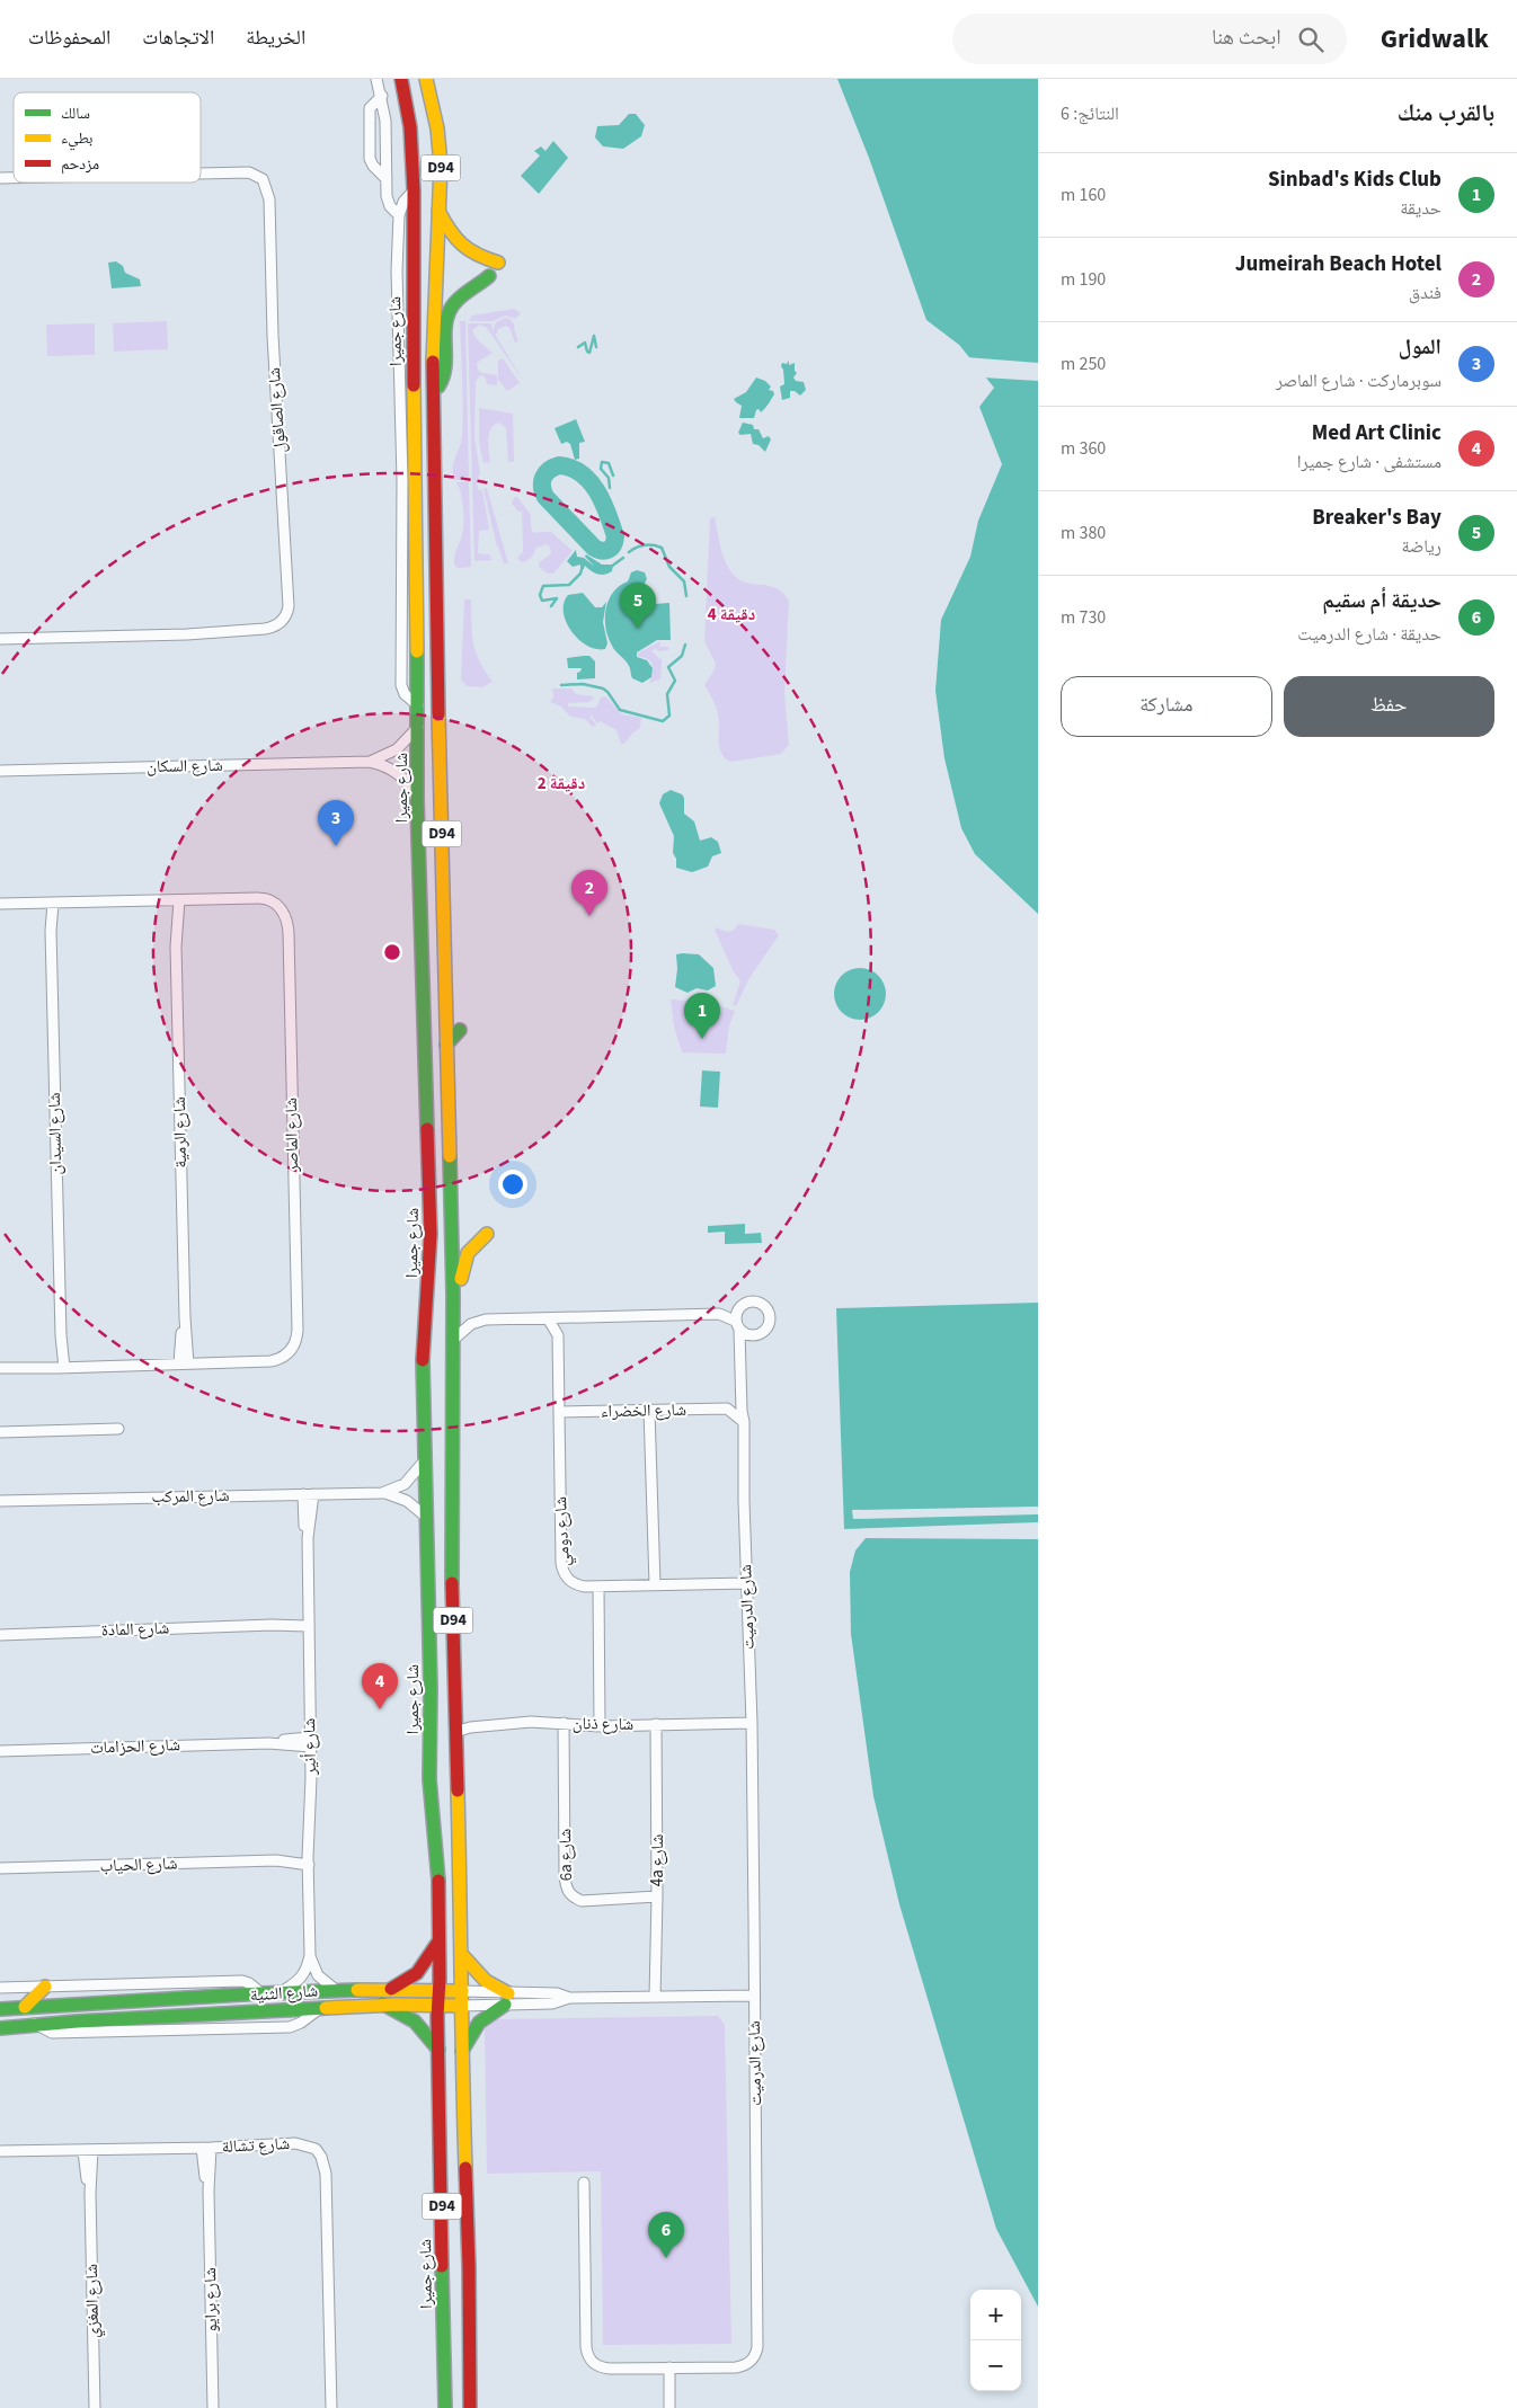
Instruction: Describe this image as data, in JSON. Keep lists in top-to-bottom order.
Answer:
{
  "streets": {
    "main road": ["D94", "شارع جميرا", "شارع الثنية"],
    "street": [
      "شارع الصاقول",
      "شارع السكان",
      "شارع الرمية",
      "شارع السيدان",
      "شارع الماصر",
      "شارع الخضراء",
      "شارع المركب",
      "شارع دومي",
      "شارع الدرميت",
      "شارع المادة",
      "شارع ذنان",
      "شارع الحزامات",
      "شارع أنير",
      "6a شارع",
      "4a شارع",
      "شارع الحياب",
      "شارع تشالة",
      "شارع برايو",
      "شارع المغزي"
    ]
  },
  "crossings": [
    ["D94", "شارع ذنان"],
    ["D94", "شارع الثنية"],
    ["شارع جميرا", "شارع السكان"],
    ["شارع جميرا", "شارع المركب"],
    ["شارع جميرا", "شارع الثنية"],
    ["شارع الرمية", "شارع الماصر"],
    ["شارع السيدان", "شارع الماصر"],
    ["شارع الخضراء", "شارع دومي"],
    ["شارع المركب", "شارع أنير"],
    ["شارع دومي", "شارع الدرميت"],
    ["شارع الدرميت", "شارع ذنان"],
    ["شارع الدرميت", "شارع الثنية"],
    ["شارع المادة", "شارع أنير"],
    ["شارع ذنان", "6a شارع"],
    ["شارع ذنان", "4a شارع"],
    ["شارع الحزامات", "شارع أنير"],
    ["شارع أنير", "شارع الحياب"],
    ["شارع أنير", "شارع الثنية"],
    ["6a شارع", "4a شارع"],
    ["4a شارع", "شارع الثنية"],
    ["شارع تشالة", "شارع برايو"],
    ["شارع تشالة", "شارع المغزي"]
  ],
  "legend": ["سالك", "بطيء", "مزدحم"],
  "page": {
    "header": "Gridwalk",
    "search": "ابحث هنا",
    "nav": ["الخريطة", "الاتجاهات", "المحفوظات"],
    "heading": ["بالقرب منك", "النتائج: 6"],
    "list": [
      {
        "mark": "1",
        "name": "Sinbad's Kids Club",
        "note": "حديقة",
        "value": "160 m"
      },
      {
        "mark": "2",
        "name": "Jumeirah Beach Hotel",
        "note": "فندق",
        "value": "190 m"
      },
      {
        "mark": "3",
        "name": "المول",
        "note": "سوبرماركت · شارع الماصر",
        "value": "250 m"
      },
      {
        "mark": "4",
        "name": "Med Art Clinic",
        "note": "مستشفى · شارع جميرا",
        "value": "360 m"
      },
      {
        "mark": "5",
        "name": "Breaker's Bay",
        "note": "رياضة",
        "value": "380 m"
      },
      {
        "mark": "6",
        "name": "حديقة أم سقيم",
        "note": "حديقة · شارع الدرميت",
        "value": "730 m"
      }
    ],
    "pins": [
      "5",
      "3",
      "2",
      "1",
      "4",
      "6"
    ],
    "buttons": ["حفظ", "مشاركة"],
    "map_buttons": ["+", "−"]
  },
  "rings": ["4 دقيقة", "2 دقيقة"]
}
